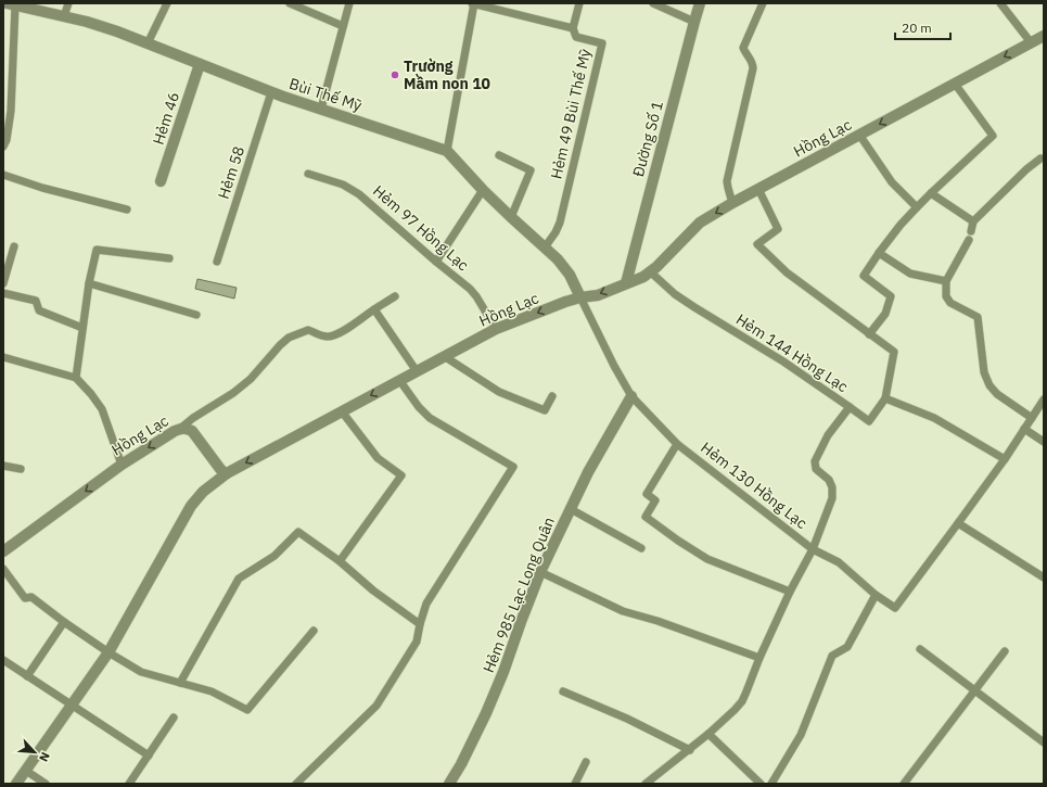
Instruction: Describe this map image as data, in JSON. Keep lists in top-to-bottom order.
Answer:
{
  "streets": {
    "street": [
      "Bùi Thế Mỹ",
      "Hẻm 46",
      "Hồng Lạc",
      "Đường Số 1",
      "Hẻm 985 Lạc Long Quân"
    ],
    "lane": [
      "Hẻm 49 Bùi Thế Mỹ",
      "Hẻm 58",
      "Hẻm 97 Hồng Lạc",
      "Hẻm 144 Hồng Lạc",
      "Hẻm 130 Hồng Lạc"
    ]
  },
  "crossings": [
    ["Bùi Thế Mỹ", "Hẻm 49 Bùi Thế Mỹ"],
    ["Bùi Thế Mỹ", "Hẻm 46"],
    ["Bùi Thế Mỹ", "Hồng Lạc"],
    ["Bùi Thế Mỹ", "Hẻm 58"],
    ["Bùi Thế Mỹ", "Hẻm 130 Hồng Lạc"],
    ["Hồng Lạc", "Đường Số 1"],
    ["Hồng Lạc", "Hẻm 97 Hồng Lạc"],
    ["Hồng Lạc", "Hẻm 144 Hồng Lạc"],
    ["Hồng Lạc", "Hẻm 130 Hồng Lạc"],
    ["Hẻm 144 Hồng Lạc", "Hẻm 130 Hồng Lạc"],
    ["Hẻm 130 Hồng Lạc", "Hẻm 985 Lạc Long Quân"]
  ],
  "one_way": ["Hồng Lạc"],
  "places": ["Trường Mầm non 10"],
  "scale_bar": "20 m",
  "north": "bottom right"
}
